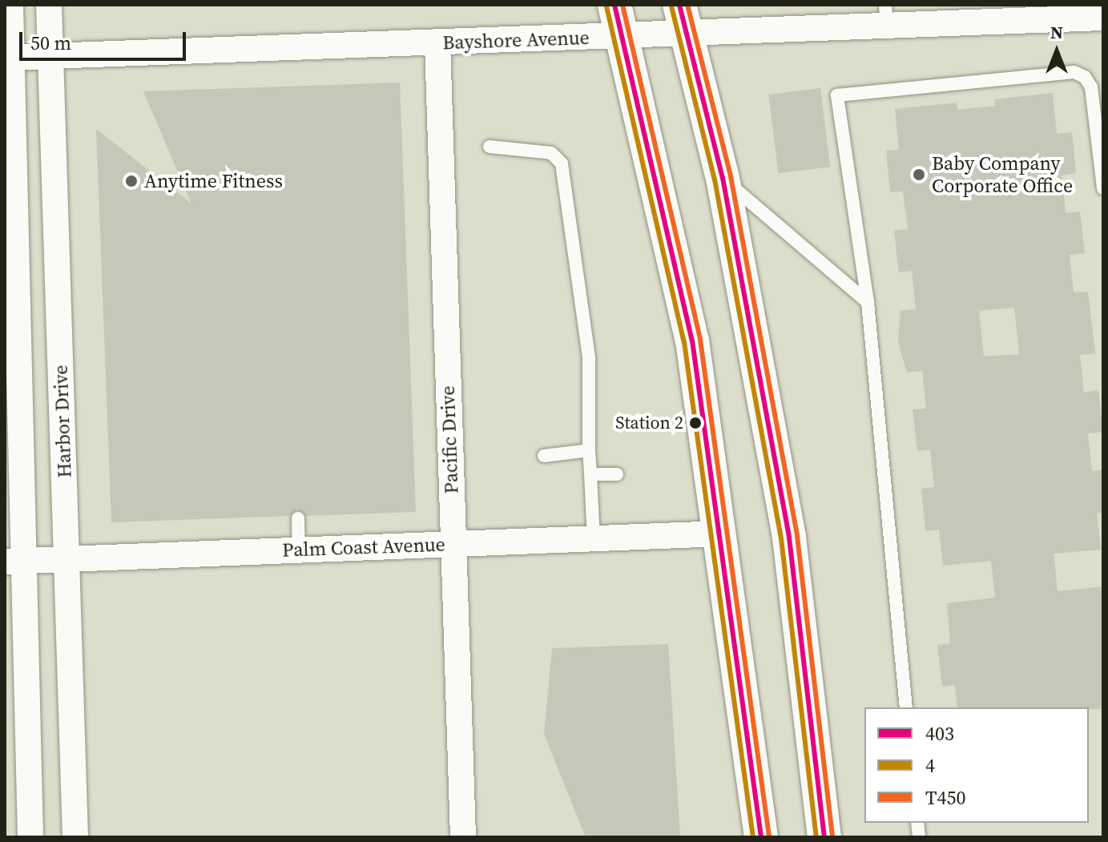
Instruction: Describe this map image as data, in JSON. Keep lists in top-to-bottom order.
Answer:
{
  "streets": {
    "street": [
      "Bayshore Avenue",
      "Harbor Drive",
      "Pacific Drive",
      "Palm Coast Avenue"
    ]
  },
  "crossings": [
    ["Bayshore Avenue", "Harbor Drive"],
    ["Bayshore Avenue", "Pacific Drive"],
    ["Harbor Drive", "Palm Coast Avenue"],
    ["Pacific Drive", "Palm Coast Avenue"]
  ],
  "places": ["Baby Company Corporate Office", "Anytime Fitness", "Station 2"],
  "lines": ["transit line 403", "transit line T450", "transit line 4"],
  "legend": ["403", "4", "T450"],
  "scale_bar": "50 m",
  "north": "top"
}
